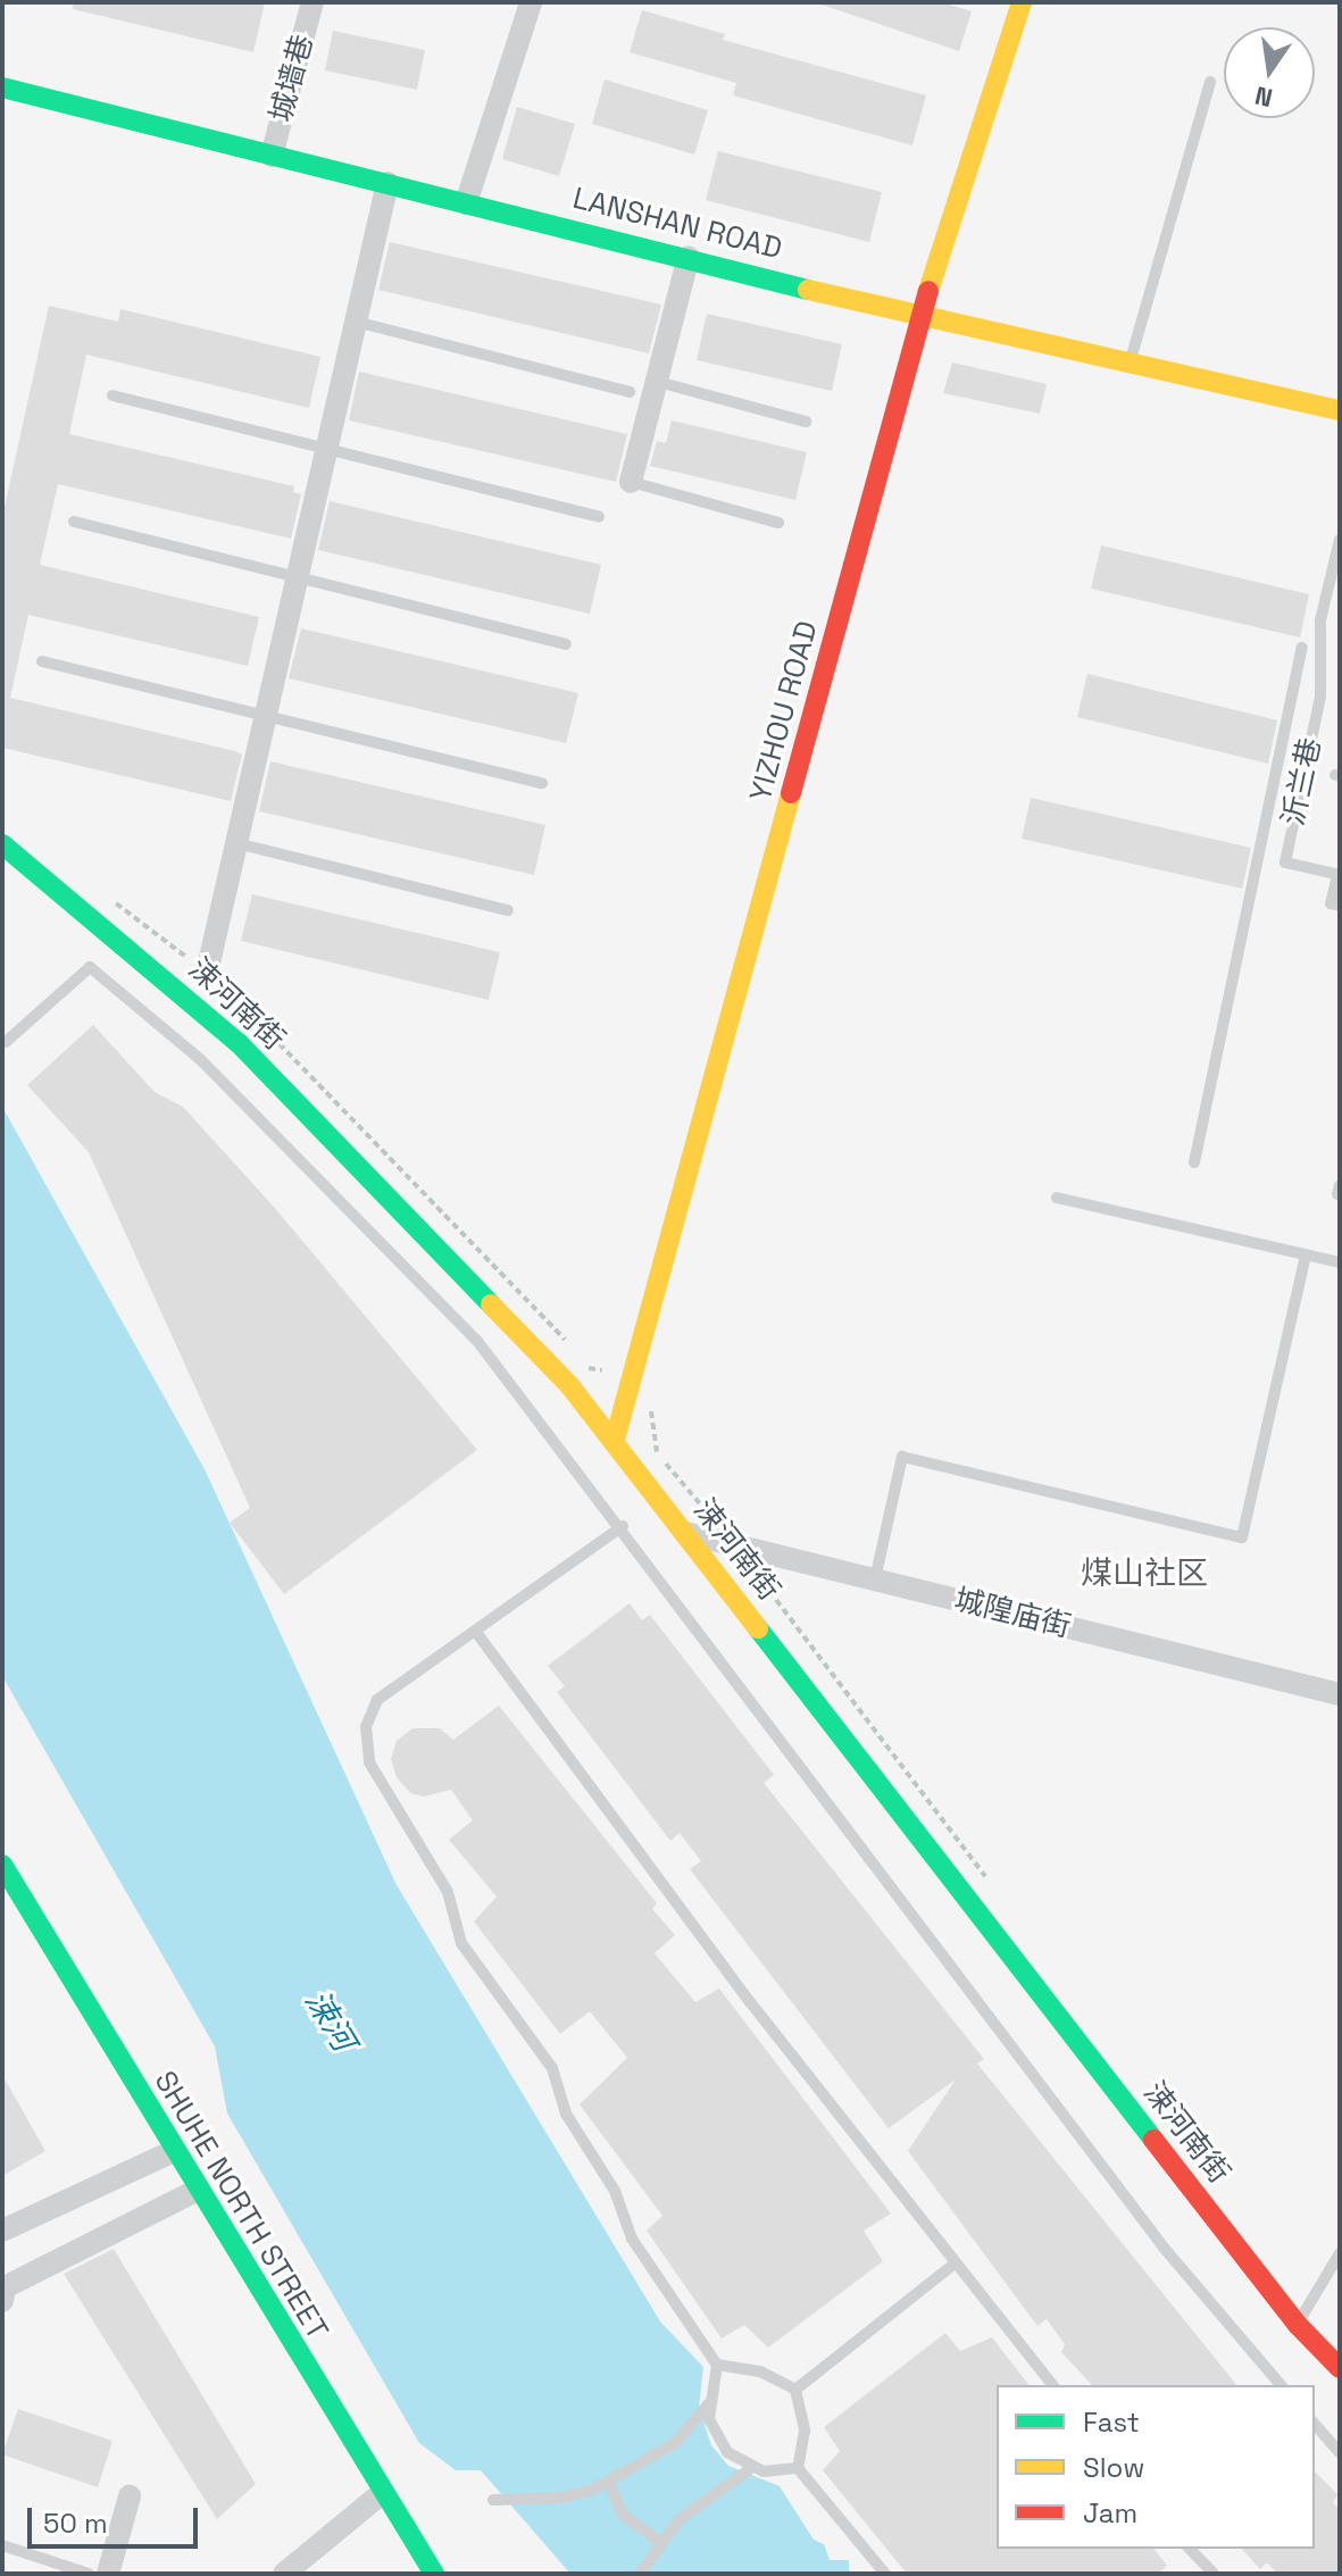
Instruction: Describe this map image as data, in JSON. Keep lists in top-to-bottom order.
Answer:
{
  "streets": {
    "main road": [
      "LANSHAN ROAD",
      "YIZHOU ROAD",
      "涑河南街",
      "SHUHE NORTH STREET"
    ],
    "street": ["城墙巷", "城隍庙街"],
    "lane": ["沂兰巷"]
  },
  "crossings": [
    ["城墙巷", "LANSHAN ROAD"],
    ["LANSHAN ROAD", "YIZHOU ROAD"],
    ["YIZHOU ROAD", "涑河南街"],
    ["涑河南街", "城隍庙街"]
  ],
  "districts": ["煤山社区"],
  "water": ["涑河"],
  "legend": ["Fast", "Slow", "Jam"],
  "scale_bar": "50 m",
  "north": "bottom"
}
